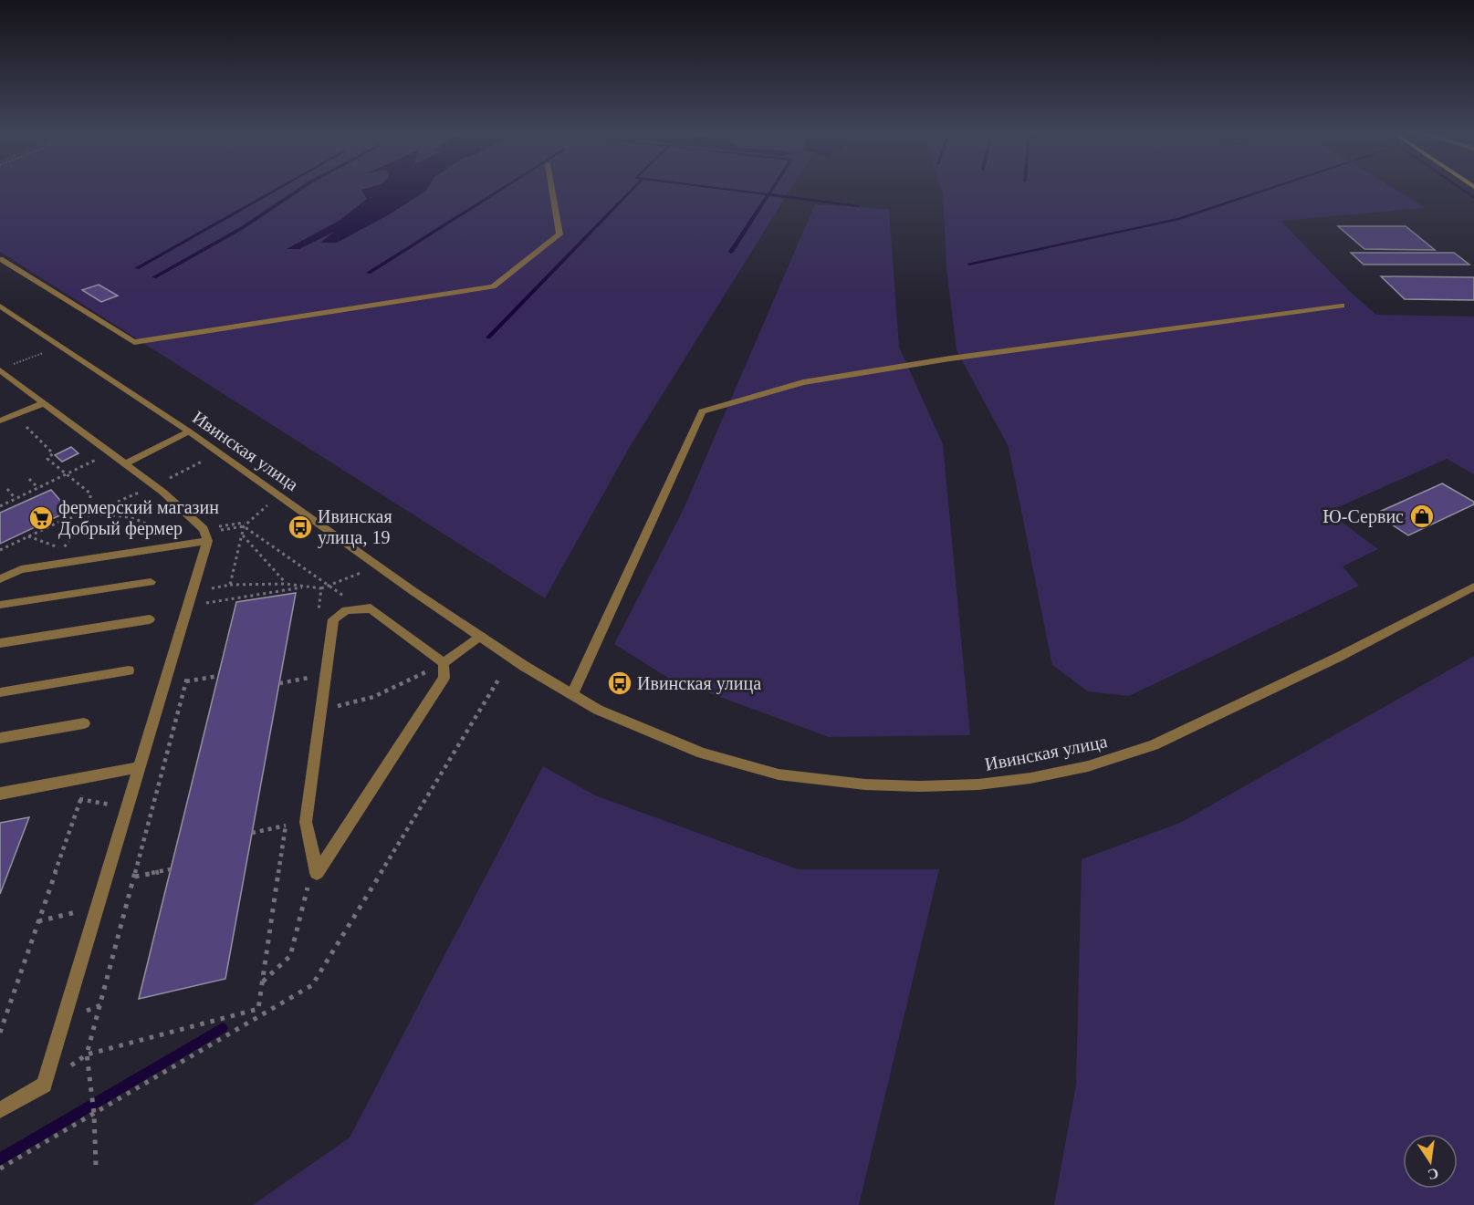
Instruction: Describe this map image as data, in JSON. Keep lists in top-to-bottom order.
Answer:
{
  "streets": {
    "street": ["Ивинская улица"]
  },
  "places": {
    "shop": ["Ю-Сервис"],
    "supermarket": ["фермерский магазин Добрый фермер"],
    "bus stop": ["Ивинская улица, 19", "Ивинская улица"]
  },
  "north": "bottom"
}
